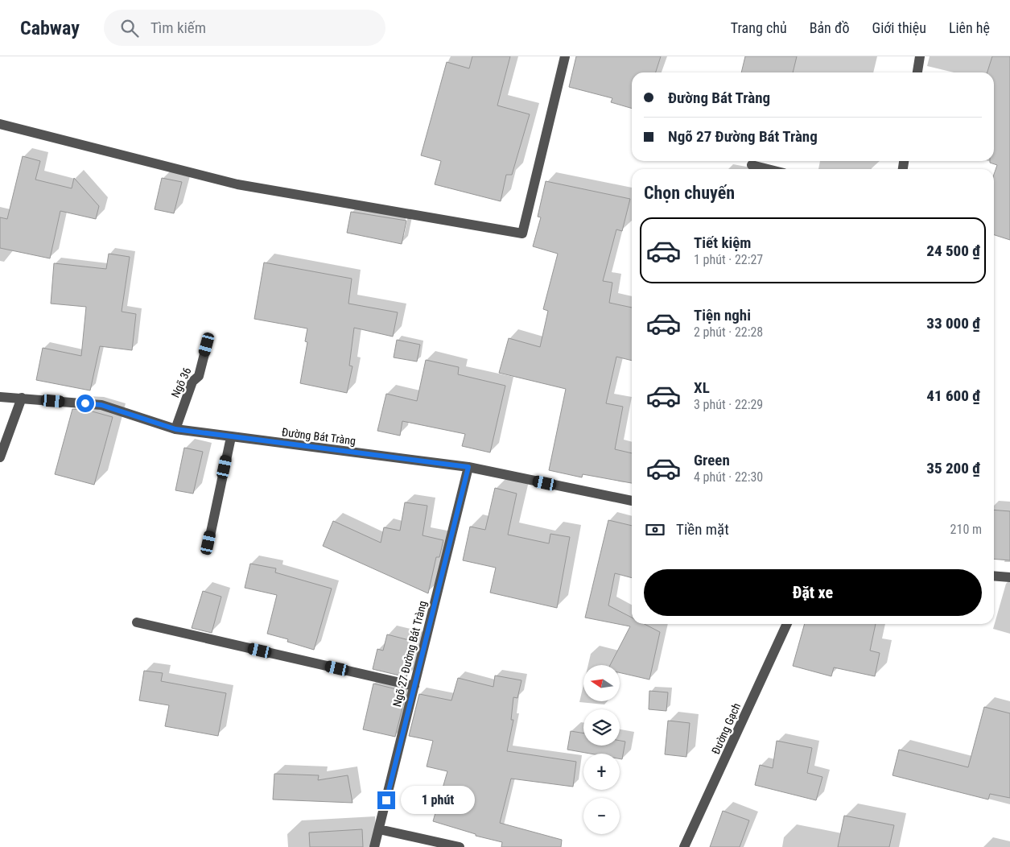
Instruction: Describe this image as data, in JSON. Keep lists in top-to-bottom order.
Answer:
{
  "streets": {
    "street": [
      "Ngõ 36",
      "Đường Bát Tràng",
      "Ngõ 27 Đường Bát Tràng",
      "Đường Gạch"
    ]
  },
  "crossings": [
    ["Ngõ 36", "Đường Bát Tràng"],
    ["Đường Bát Tràng", "Ngõ 27 Đường Bát Tràng"]
  ],
  "north": "left",
  "page": {
    "header": "Cabway",
    "search": "Tìm kiếm",
    "nav": [
      "Trang chủ",
      "Bản đồ",
      "Giới thiệu",
      "Liên hệ"
    ],
    "banner": ["Đường Bát Tràng", "Ngõ 27 Đường Bát Tràng"],
    "heading": "Chọn chuyến",
    "list": [
      {
        "name": "Tiết kiệm",
        "note": "1 phút · 22:27",
        "value": "24 500 ₫"
      },
      {
        "name": "Tiện nghi",
        "note": "2 phút · 22:28",
        "value": "33 000 ₫"
      },
      {
        "name": "XL",
        "note": "3 phút · 22:29",
        "value": "41 600 ₫"
      },
      {
        "name": "Green",
        "note": "4 phút · 22:30",
        "value": "35 200 ₫"
      }
    ],
    "pay": ["Tiền mặt", "210 m"],
    "buttons": "Đặt xe",
    "map_buttons": ["+", "−"],
    "bubble": "1 phút"
  }
}
